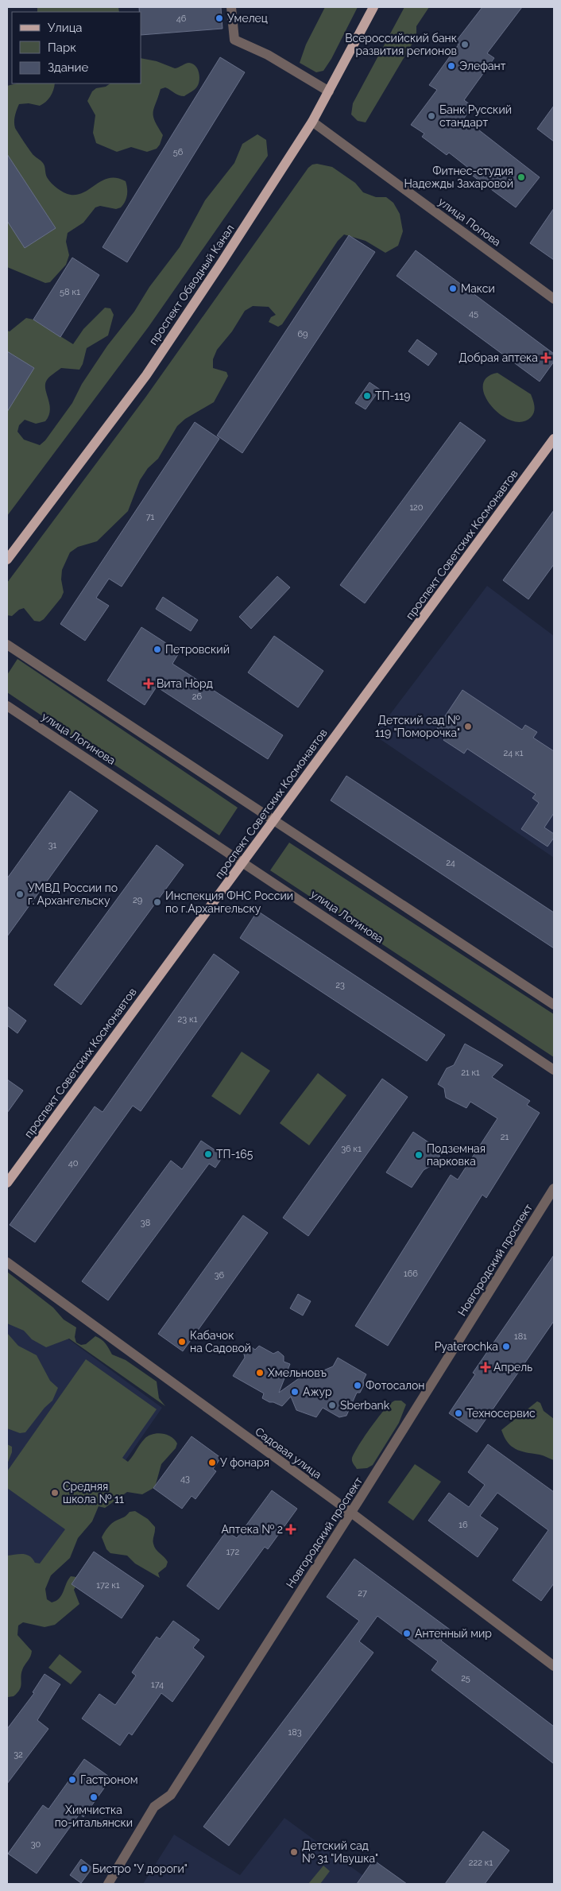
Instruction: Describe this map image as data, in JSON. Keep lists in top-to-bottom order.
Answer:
{
  "streets": {
    "main road": ["проспект Обводный Канал", "проспект Советских Космонавтов"],
    "street": [
      "улица Попова",
      "улица Логинова",
      "Новгородский проспект",
      "Садовая улица"
    ]
  },
  "crossings": [
    ["улица Попова", "проспект Обводный Канал"],
    ["проспект Советских Космонавтов", "улица Логинова"],
    ["Новгородский проспект", "Садовая улица"]
  ],
  "places": {
    "other": [
      "Умелец",
      "Всероссийский банк развития регионов",
      "Элефант",
      "Банк Русский стандарт",
      "Фитнес-студия Надежды Захаровой",
      "Макси",
      "ТП-119",
      "Петровский",
      "Детский сад № 119 \"Поморочка\"",
      "УМВД России по г. Архангельску",
      "Инспекция ФНС России по г.Архангельску",
      "ТП-165",
      "Подземная парковка",
      "Кабачок на Садовой",
      "Pyaterochka",
      "Хмельновъ",
      "Фотосалон",
      "Ажур",
      "Sberbank",
      "Техносервис",
      "У фонаря",
      "Средняя школа № 11",
      "Антенный мир",
      "Гастроном",
      "Химчистка по-итальянски",
      "Детский сад № 31 \"Ивушка\"",
      "Бистро \"У дороги\""
    ],
    "health": [
      "Добрая аптека",
      "Вита Норд",
      "Апрель",
      "Аптека № 2"
    ]
  },
  "house_numbers": [
    "46",
    "56",
    "58 к1",
    "45",
    "69",
    "120",
    "71",
    "26",
    "24 к1",
    "31",
    "24",
    "29",
    "23",
    "23 к1",
    "21 к1",
    "21",
    "36 к1",
    "40",
    "38",
    "166",
    "36",
    "181",
    "43",
    "16",
    "172",
    "172 к1",
    "27",
    "25",
    "174",
    "183",
    "32",
    "30",
    "222 к1"
  ],
  "legend": ["Улица", "Парк", "Здание"]
}
